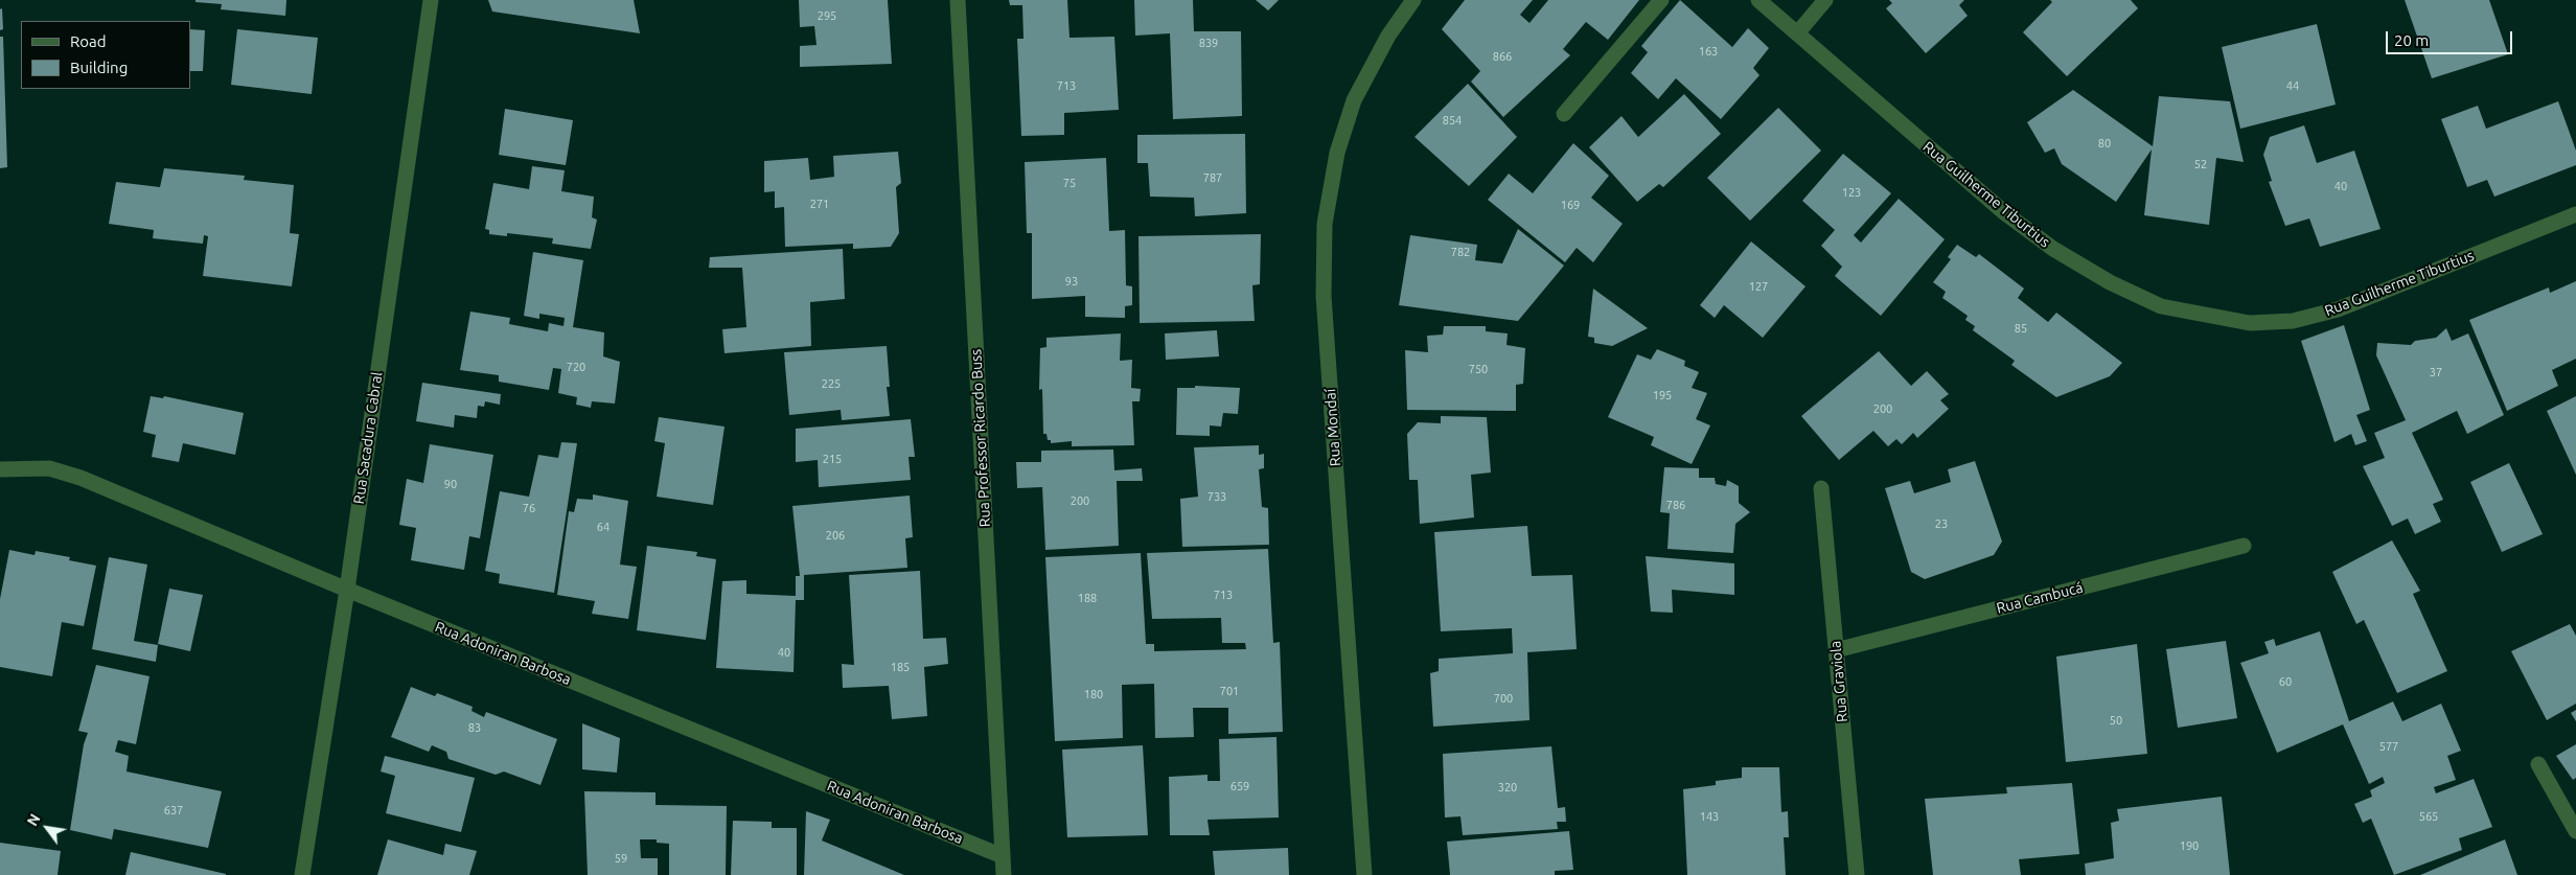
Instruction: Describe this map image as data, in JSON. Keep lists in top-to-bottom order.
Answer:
{
  "streets": {
    "street": [
      "Rua Guilherme Tiburtius",
      "Rua Mondaí",
      "Rua Sacadura Cabral",
      "Rua Professor Ricardo Buss",
      "Rua Cambucá",
      "Rua Adoniran Barbosa",
      "Rua Graviola"
    ]
  },
  "crossings": [
    ["Rua Sacadura Cabral", "Rua Adoniran Barbosa"],
    ["Rua Professor Ricardo Buss", "Rua Adoniran Barbosa"],
    ["Rua Cambucá", "Rua Graviola"]
  ],
  "house_numbers": [
    "295",
    "839",
    "163",
    "866",
    "713",
    "44",
    "854",
    "80",
    "52",
    "787",
    "75",
    "40",
    "123",
    "271",
    "169",
    "782",
    "93",
    "127",
    "85",
    "720",
    "750",
    "37",
    "225",
    "195",
    "200",
    "215",
    "90",
    "733",
    "200",
    "786",
    "76",
    "23",
    "64",
    "206",
    "713",
    "188",
    "40",
    "185",
    "60",
    "701",
    "180",
    "700",
    "50",
    "83",
    "577",
    "659",
    "320",
    "637",
    "143",
    "565",
    "190",
    "59"
  ],
  "legend": ["Road", "Building"],
  "scale_bar": "20 m",
  "north": "top left"
}
